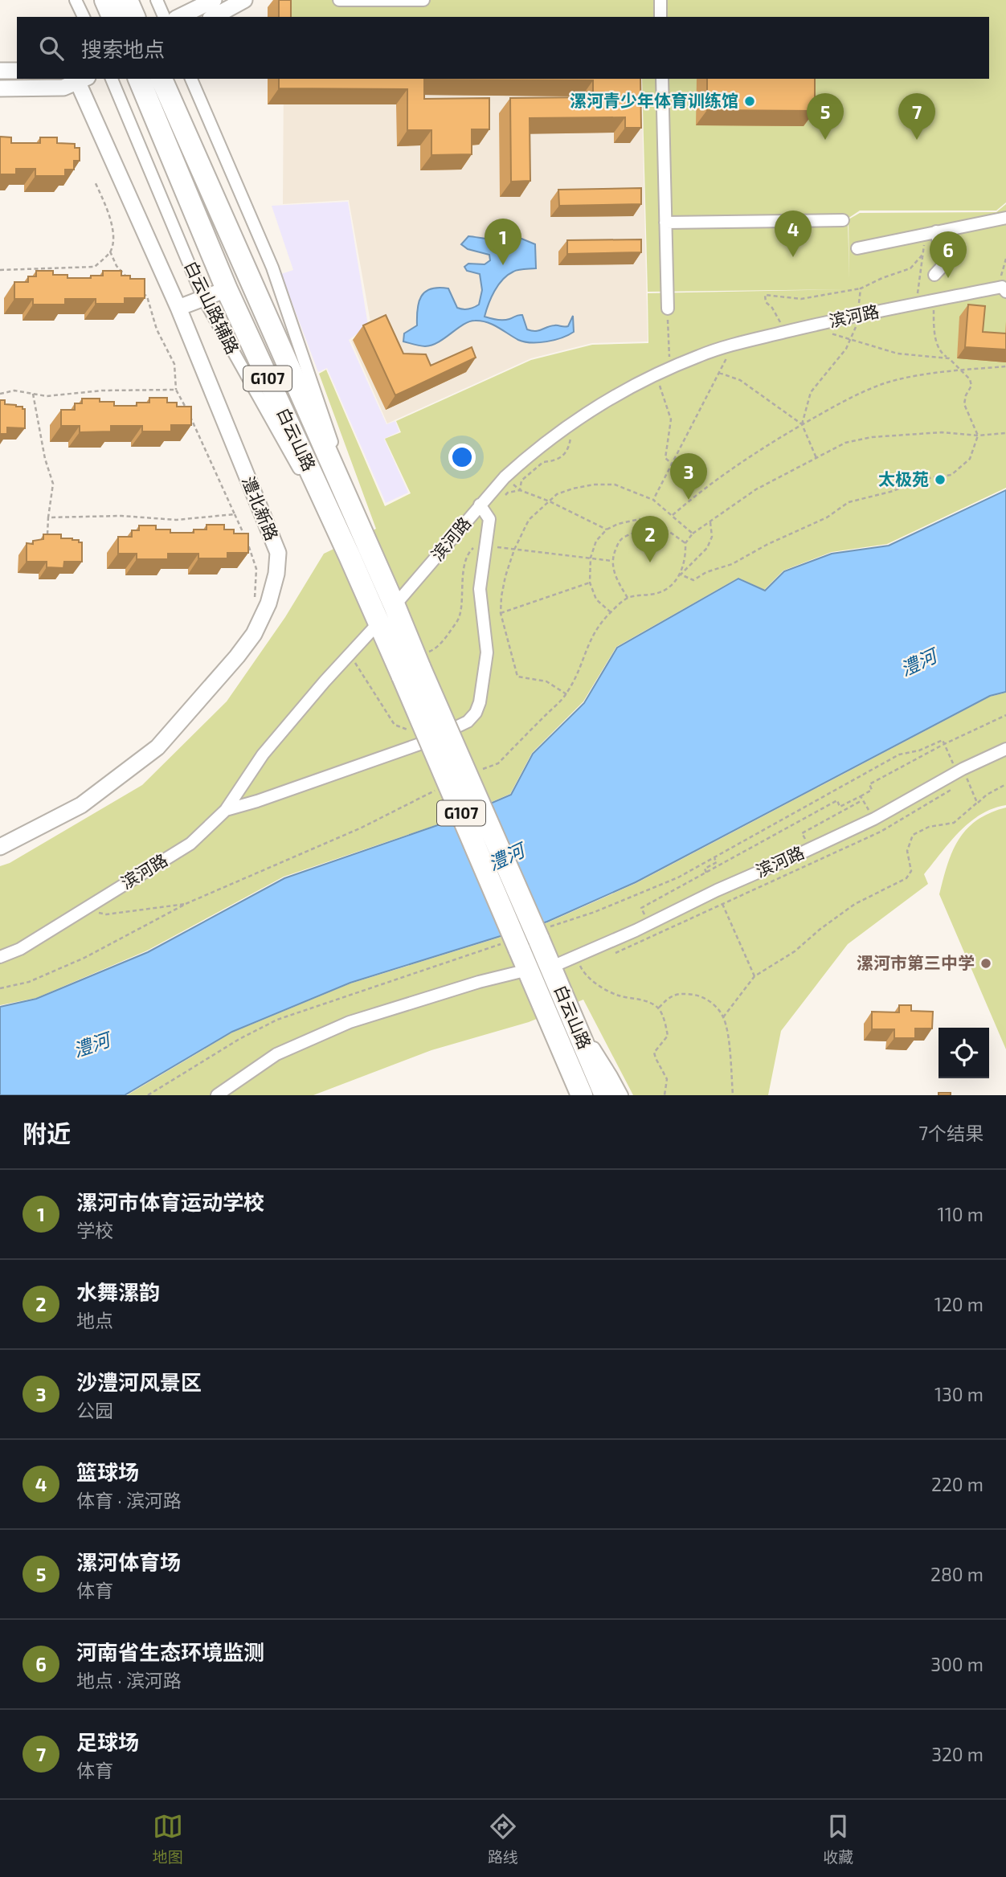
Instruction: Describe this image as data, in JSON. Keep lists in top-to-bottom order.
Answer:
{
  "streets": {
    "highway": ["G107", "白云山路"],
    "street": ["白云山路辅路", "滨河路", "澧北新路"]
  },
  "crossings": [
    ["白云山路辅路", "白云山路"],
    ["滨河路", "白云山路"],
    ["G107", "白云山路"]
  ],
  "water": ["澧河"],
  "places": ["漯河青少年体育训练馆", "太极苑", "漯河市第三中学"],
  "page": {
    "search": "搜索地点",
    "pins": [
      "5",
      "7",
      "4",
      "1",
      "6",
      "3",
      "2"
    ],
    "heading": ["附近", "7个结果"],
    "list": [
      {
        "mark": "1",
        "name": "漯河市体育运动学校",
        "note": "学校",
        "value": "110 m"
      },
      {
        "mark": "2",
        "name": "水舞漯韵",
        "note": "地点",
        "value": "120 m"
      },
      {
        "mark": "3",
        "name": "沙澧河风景区",
        "note": "公园",
        "value": "130 m"
      },
      {
        "mark": "4",
        "name": "篮球场",
        "note": "体育 · 滨河路",
        "value": "220 m"
      },
      {
        "mark": "5",
        "name": "漯河体育场",
        "note": "体育",
        "value": "280 m"
      },
      {
        "mark": "6",
        "name": "河南省生态环境监测",
        "note": "地点 · 滨河路",
        "value": "300 m"
      },
      {
        "mark": "7",
        "name": "足球场",
        "note": "体育",
        "value": "320 m"
      }
    ],
    "nav": ["地图", "路线", "收藏"]
  }
}
